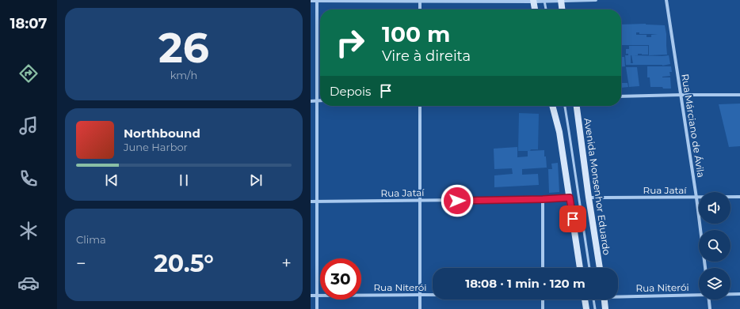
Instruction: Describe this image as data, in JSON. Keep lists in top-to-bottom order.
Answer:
{
  "streets": {
    "street": [
      "Rua Márciano de Ávila",
      "Avenida Monsenhor Eduardo",
      "Rua Jataí",
      "Rua Niterói"
    ]
  },
  "crossings": [
    ["Rua Márciano de Ávila", "Rua Jataí"],
    ["Avenida Monsenhor Eduardo", "Rua Jataí"]
  ],
  "page": {
    "tabs": "18:07",
    "tile": [
      ["26", "km/h"],
      "Clima"
    ],
    "turn": ["100 m", "Vire à direita"],
    "then": "Depois",
    "song": ["Northbound", "June Harbor"],
    "heat": ["−", "20.5°", "+"],
    "limit": "30",
    "trip": "18:08 · 1 min · 120 m"
  }
}
